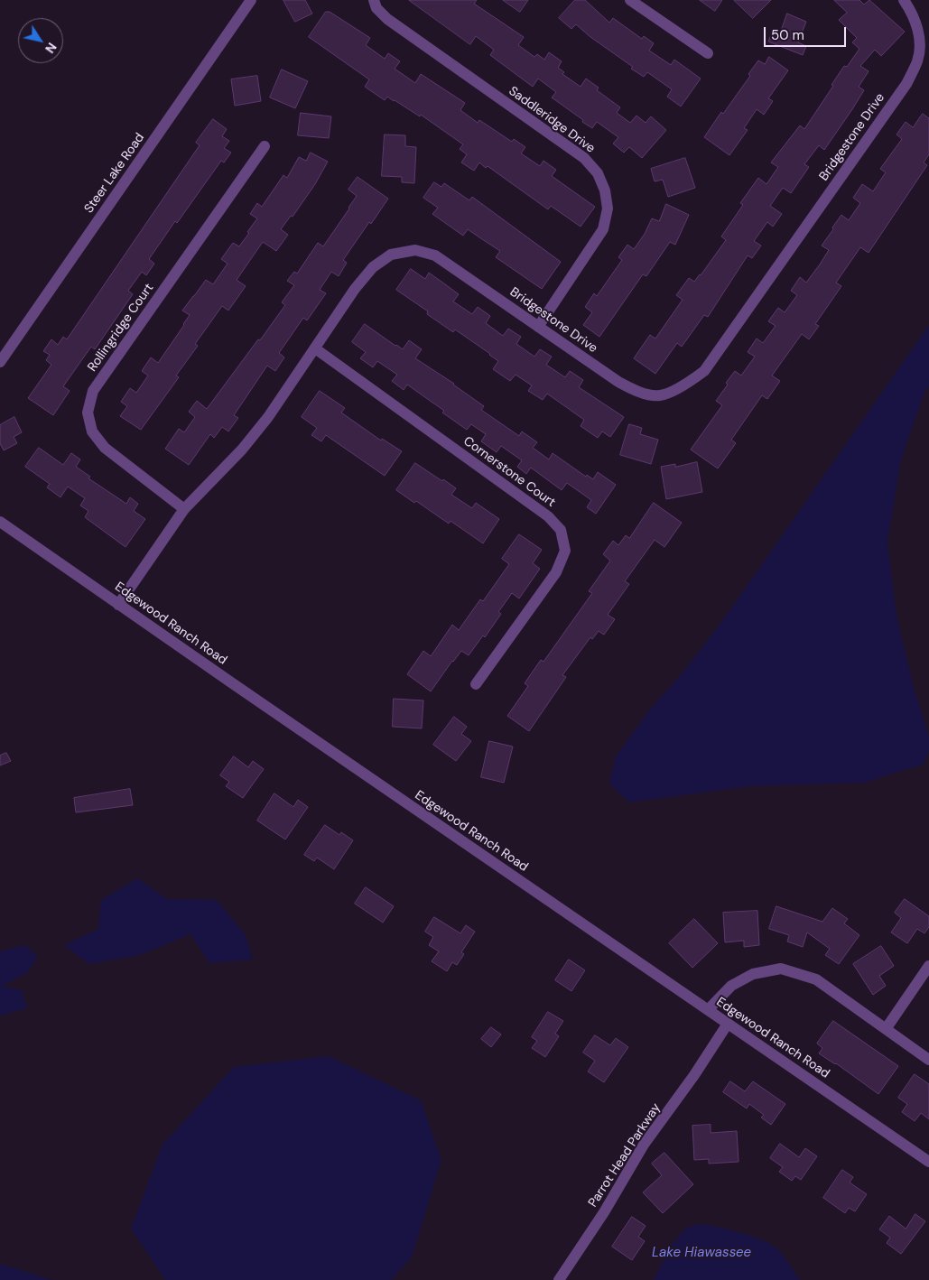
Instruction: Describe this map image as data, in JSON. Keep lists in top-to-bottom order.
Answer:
{
  "streets": {
    "street": [
      "Saddleridge Drive",
      "Bridgestone Drive",
      "Steer Lake Road",
      "Rollingridge Court",
      "Cornerstone Court",
      "Edgewood Ranch Road",
      "Parrot Head Parkway"
    ]
  },
  "crossings": [
    ["Saddleridge Drive", "Bridgestone Drive"],
    ["Bridgestone Drive", "Rollingridge Court"],
    ["Bridgestone Drive", "Cornerstone Court"],
    ["Bridgestone Drive", "Edgewood Ranch Road"],
    ["Edgewood Ranch Road", "Parrot Head Parkway"]
  ],
  "water": ["Lake Hiawassee"],
  "scale_bar": "50 m",
  "north": "bottom right"
}
